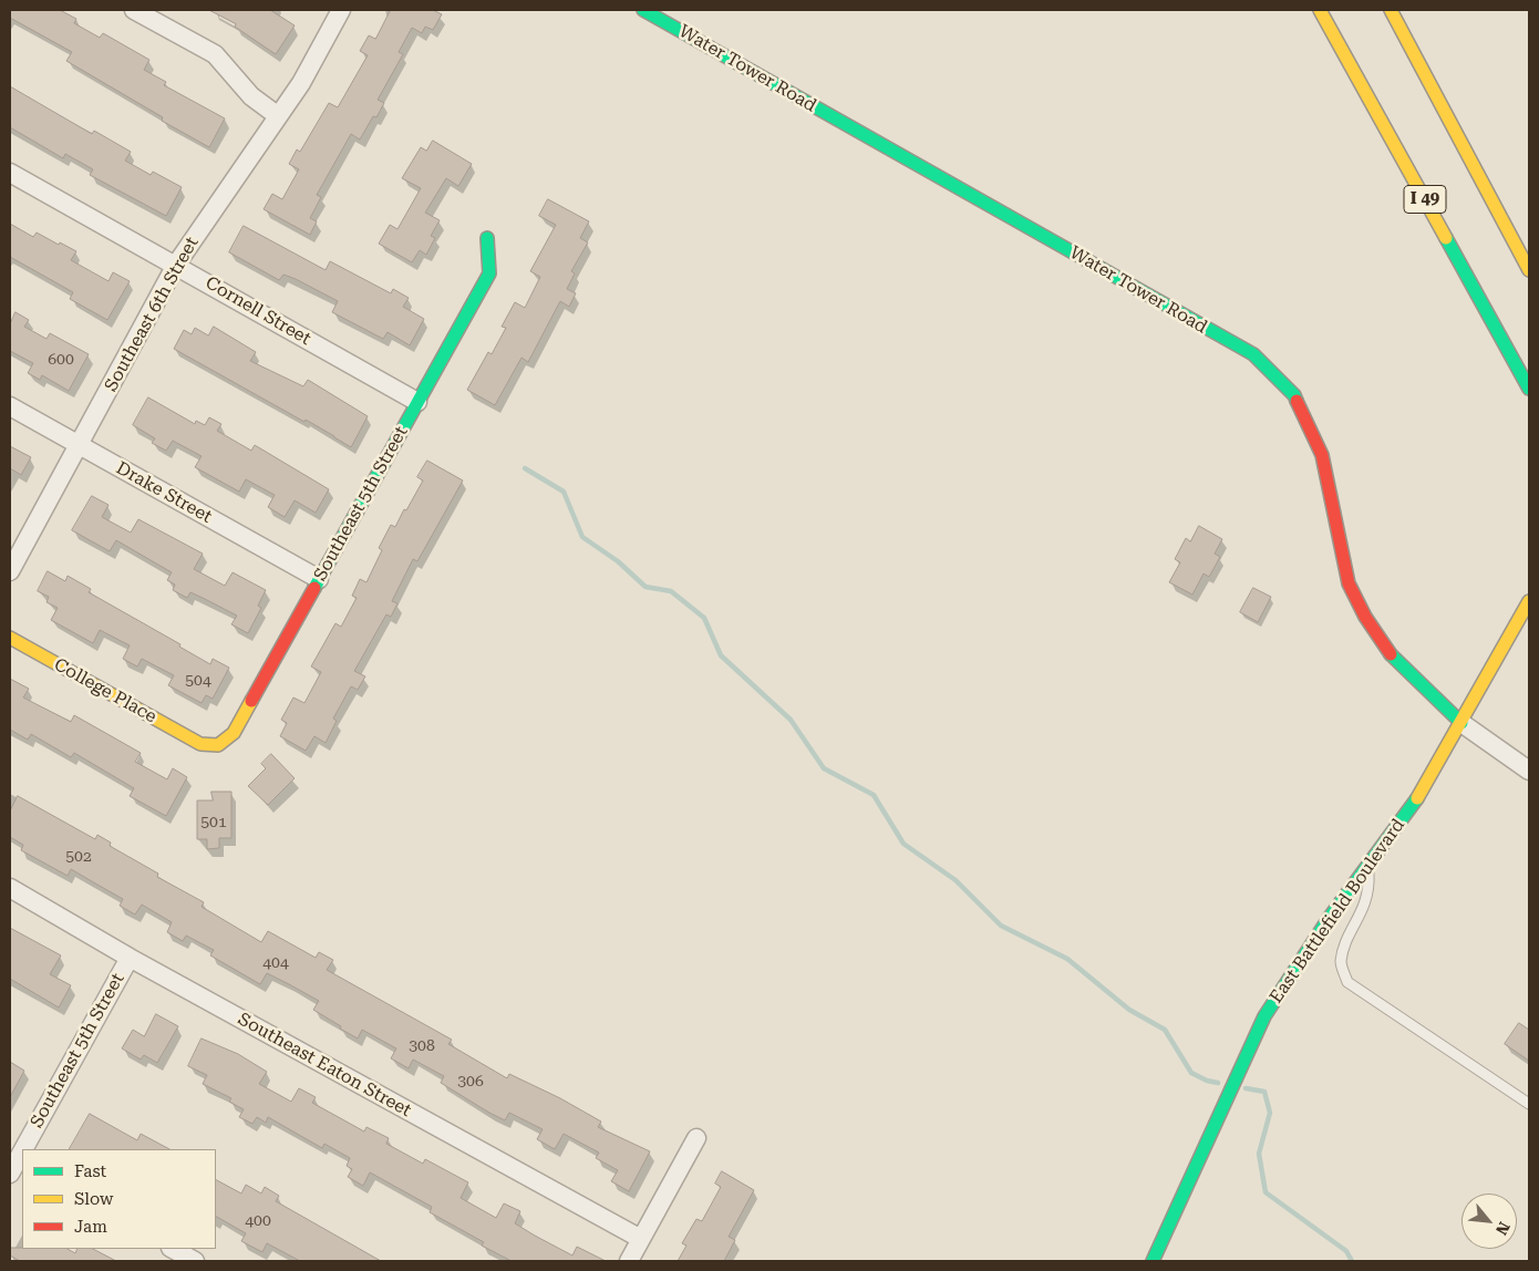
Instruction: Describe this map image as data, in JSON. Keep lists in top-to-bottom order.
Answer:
{
  "streets": {
    "main road": [
      "Water Tower Road",
      "I 49",
      "Southeast 5th Street",
      "College Place",
      "East Battlefield Boulevard"
    ],
    "street": [
      "Cornell Street",
      "Southeast 6th Street",
      "Drake Street",
      "Southeast Eaton Street"
    ]
  },
  "crossings": [
    ["Water Tower Road", "East Battlefield Boulevard"],
    ["Cornell Street", "Southeast 6th Street"],
    ["Cornell Street", "Southeast 5th Street"],
    ["Southeast 6th Street", "Drake Street"],
    ["Drake Street", "Southeast 5th Street"],
    ["Southeast 5th Street", "College Place"],
    ["Southeast 5th Street", "Southeast Eaton Street"]
  ],
  "house_numbers": [
    "600",
    "504",
    "501",
    "502",
    "404",
    "308",
    "306",
    "400"
  ],
  "legend": ["Fast", "Slow", "Jam"],
  "north": "bottom right"
}
